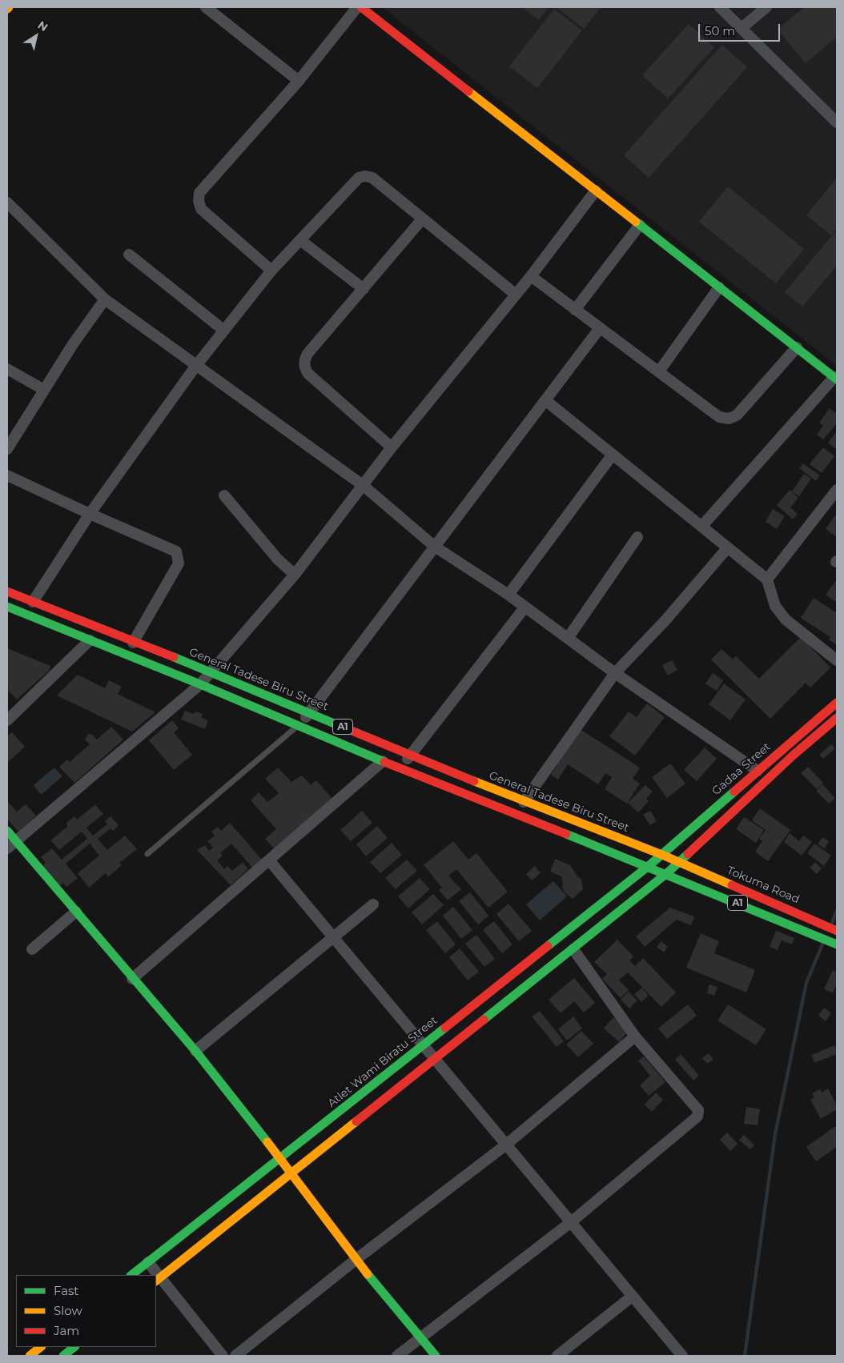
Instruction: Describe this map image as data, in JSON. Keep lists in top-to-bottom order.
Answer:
{
  "streets": {
    "main road": [
      "General Tadese Biru Street",
      "A1",
      "Gadaa Street",
      "Tokuma Road",
      "Atlet Wami Biratu Street"
    ]
  },
  "crossings": [
    ["General Tadese Biru Street", "Gadaa Street"],
    ["General Tadese Biru Street", "Tokuma Road"],
    ["A1", "Gadaa Street"],
    ["A1", "Atlet Wami Biratu Street"],
    ["Gadaa Street", "Atlet Wami Biratu Street"]
  ],
  "legend": ["Fast", "Slow", "Jam"],
  "scale_bar": "50 m",
  "north": "top right"
}
